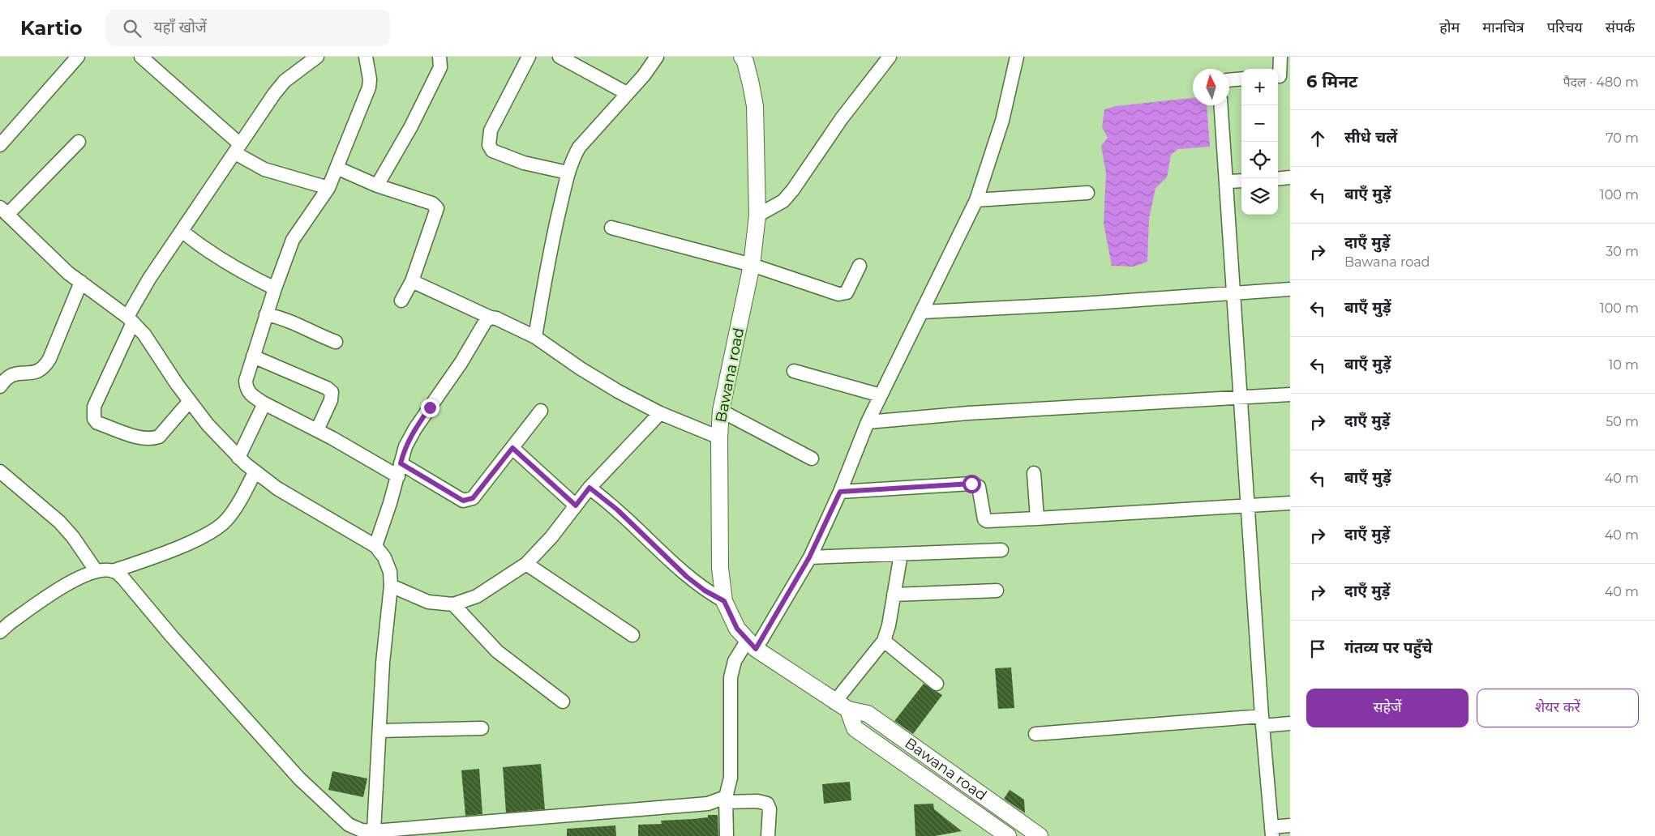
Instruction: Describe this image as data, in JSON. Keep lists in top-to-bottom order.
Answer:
{
  "streets": {
    "main road": ["Bawana road"]
  },
  "north": "top",
  "page": {
    "header": "Kartio",
    "search": "यहाँ खोजें",
    "nav": [
      "होम",
      "मानचित्र",
      "परिचय",
      "संपर्क"
    ],
    "heading": ["6 मिनट", "पैदल · 480 m"],
    "map_buttons": ["+", "−"],
    "list": [
      ["सीधे चलें", "70 m"],
      ["बाएँ मुड़ें", "100 m"],
      ["दाएँ मुड़ें", "Bawana road", "30 m"],
      ["बाएँ मुड़ें", "100 m"],
      ["बाएँ मुड़ें", "10 m"],
      ["दाएँ मुड़ें", "50 m"],
      ["बाएँ मुड़ें", "40 m"],
      ["दाएँ मुड़ें", "40 m"],
      ["दाएँ मुड़ें", "40 m"],
      "गंतव्य पर पहुँचे"
    ],
    "buttons": ["सहेजें", "शेयर करें"]
  }
}
